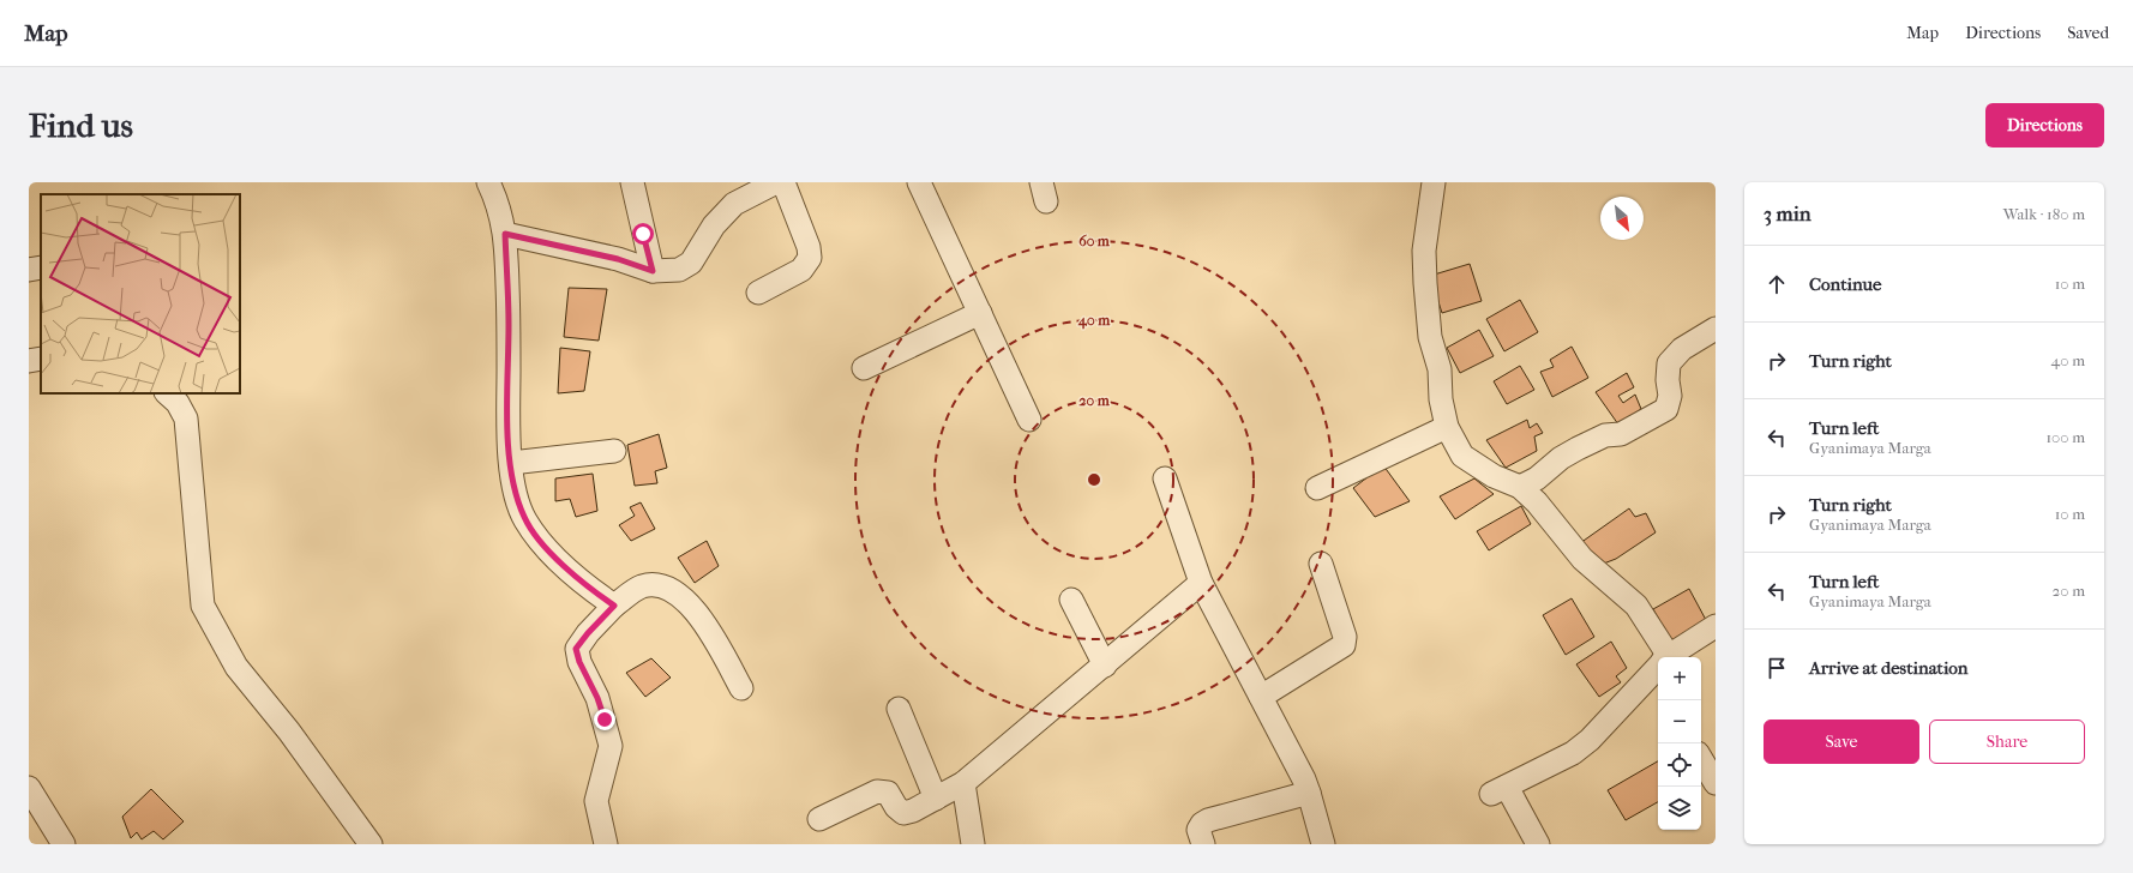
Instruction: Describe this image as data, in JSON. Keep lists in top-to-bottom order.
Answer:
{
  "north": "bottom right",
  "page": {
    "header": "Map",
    "nav": ["Map", "Directions", "Saved"],
    "buttons": [
      "Directions",
      ["Save", "Share"]
    ],
    "title": "Find us",
    "heading": ["3 min", "Walk · 180 m"],
    "list": [
      ["Continue", "10 m"],
      ["Turn right", "40 m"],
      ["Turn left", "Gyanimaya Marga", "100 m"],
      ["Turn right", "Gyanimaya Marga", "10 m"],
      ["Turn left", "Gyanimaya Marga", "20 m"],
      "Arrive at destination"
    ],
    "map_buttons": ["+", "−"]
  },
  "rings": ["60 m", "40 m", "20 m"]
}
